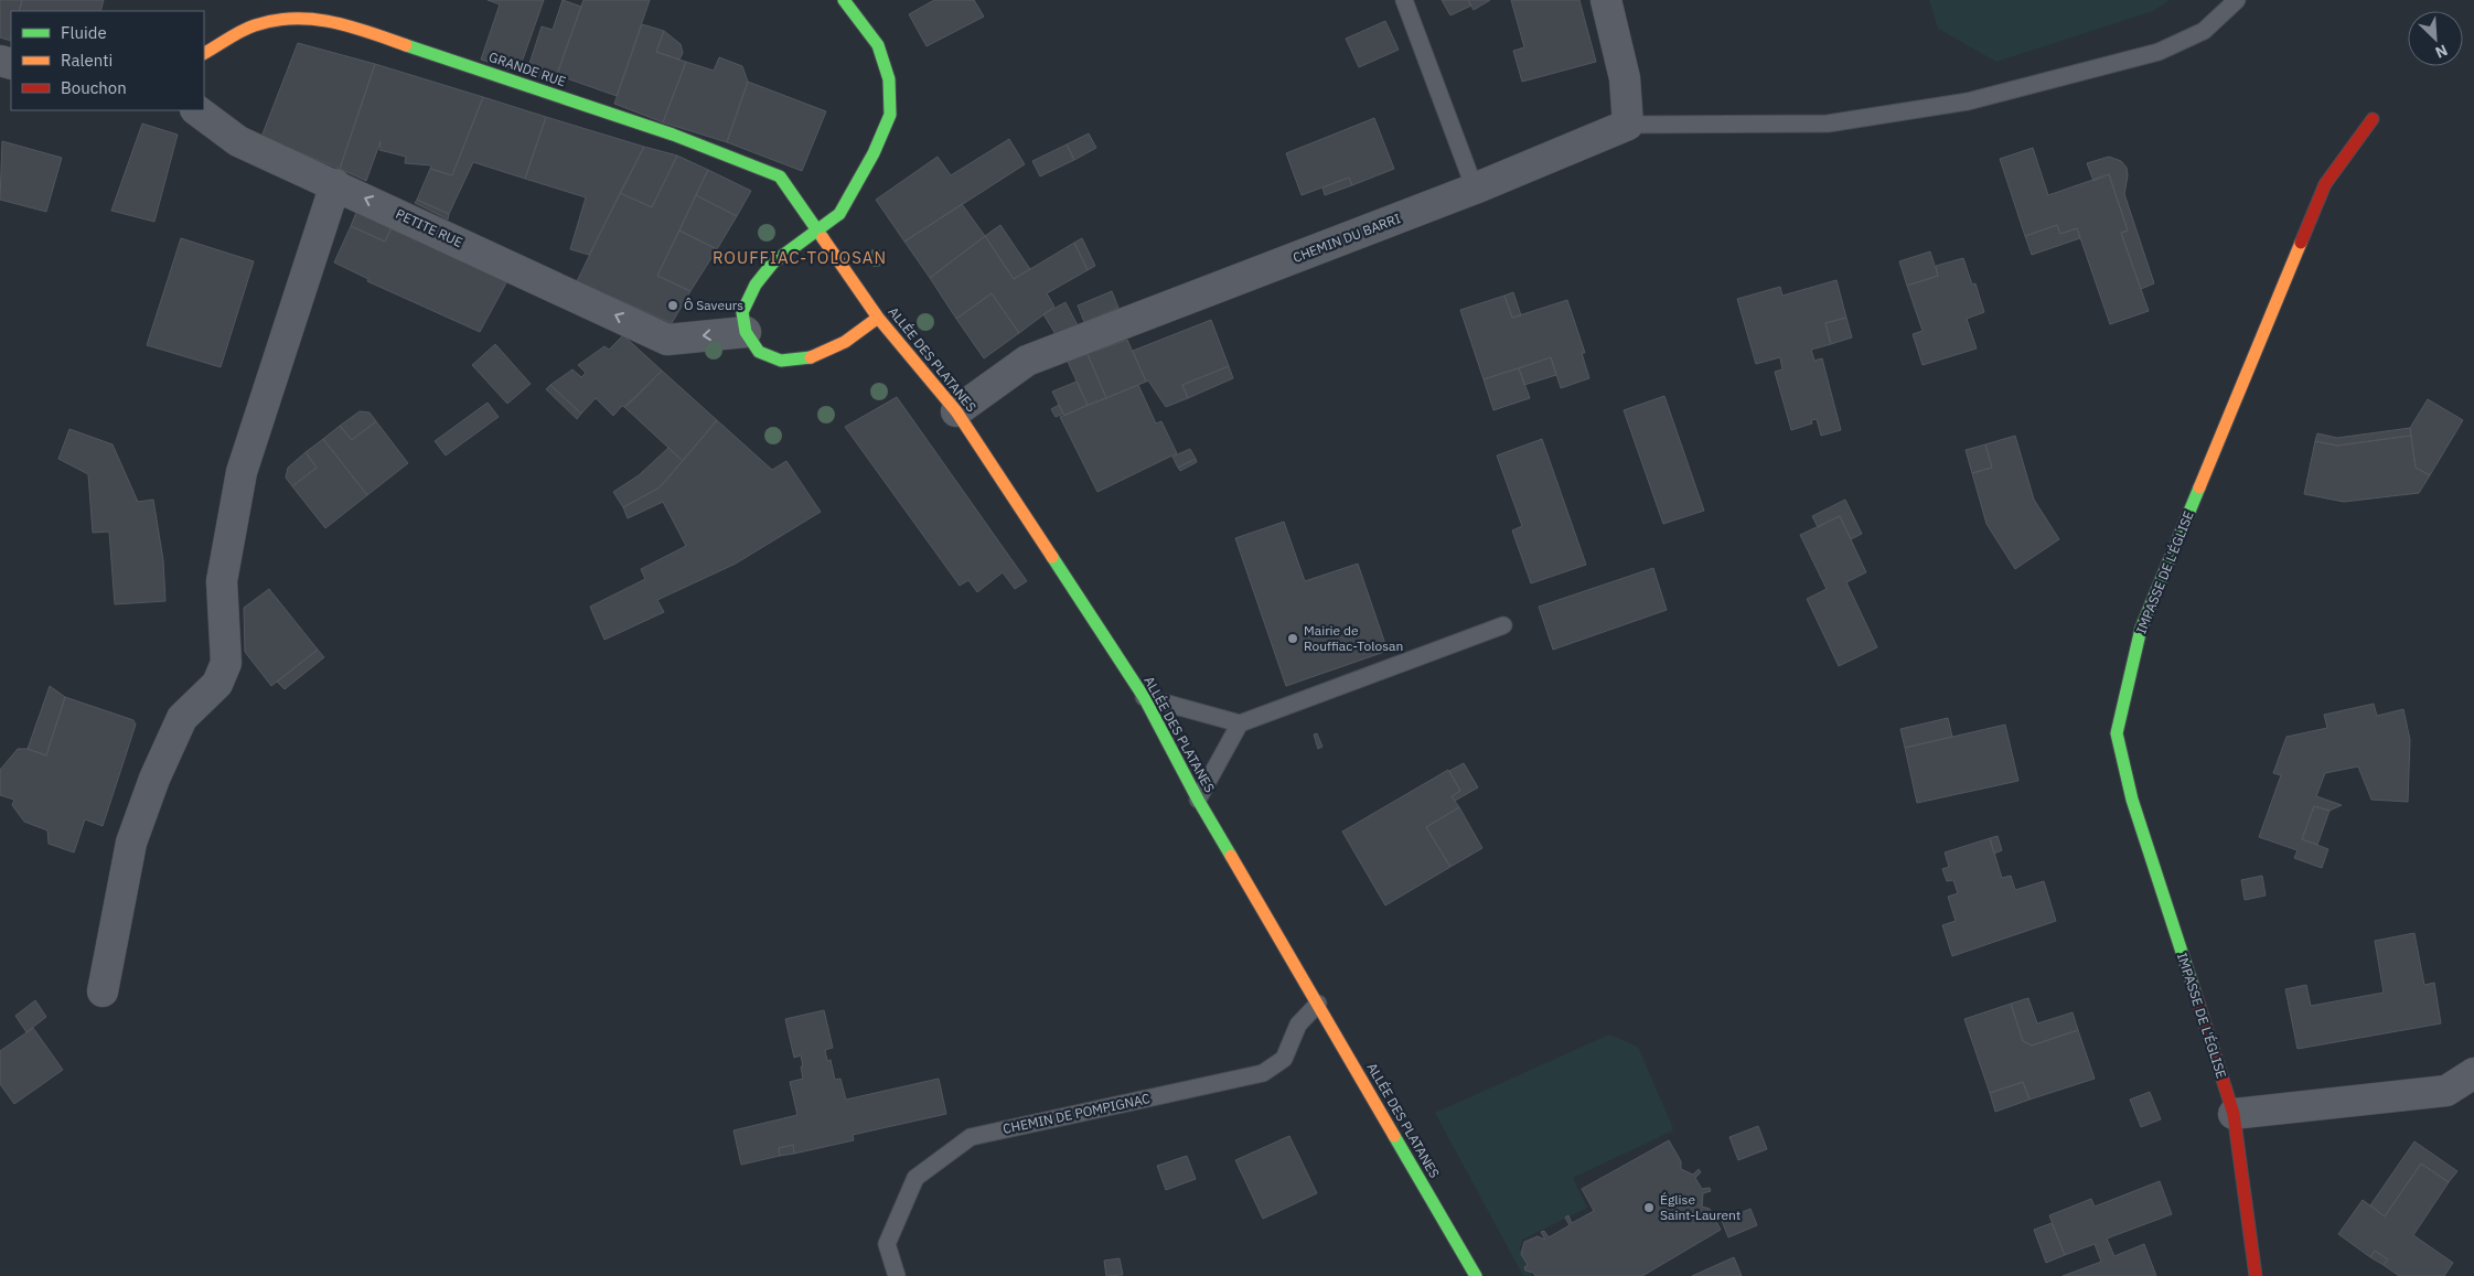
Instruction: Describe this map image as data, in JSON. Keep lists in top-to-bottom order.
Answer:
{
  "streets": {
    "street": [
      "GRANDE RUE",
      "PETITE RUE",
      "CHEMIN DU BARRI",
      "ALLÉE DES PLATANES",
      "IMPASSE DE L'ÉGLISE"
    ],
    "lane": ["CHEMIN DE POMPIGNAC"]
  },
  "crossings": [
    ["GRANDE RUE", "PETITE RUE"],
    ["GRANDE RUE", "ALLÉE DES PLATANES"],
    ["PETITE RUE", "ALLÉE DES PLATANES"],
    ["CHEMIN DU BARRI", "ALLÉE DES PLATANES"],
    ["ALLÉE DES PLATANES", "CHEMIN DE POMPIGNAC"]
  ],
  "one_way": ["PETITE RUE"],
  "districts": ["ROUFFIAC-TOLOSAN"],
  "places": ["Ô Saveurs", "Mairie de Rouffiac-Tolosan", "Église Saint-Laurent"],
  "legend": ["Fluide", "Ralenti", "Bouchon"],
  "north": "bottom right"
}
